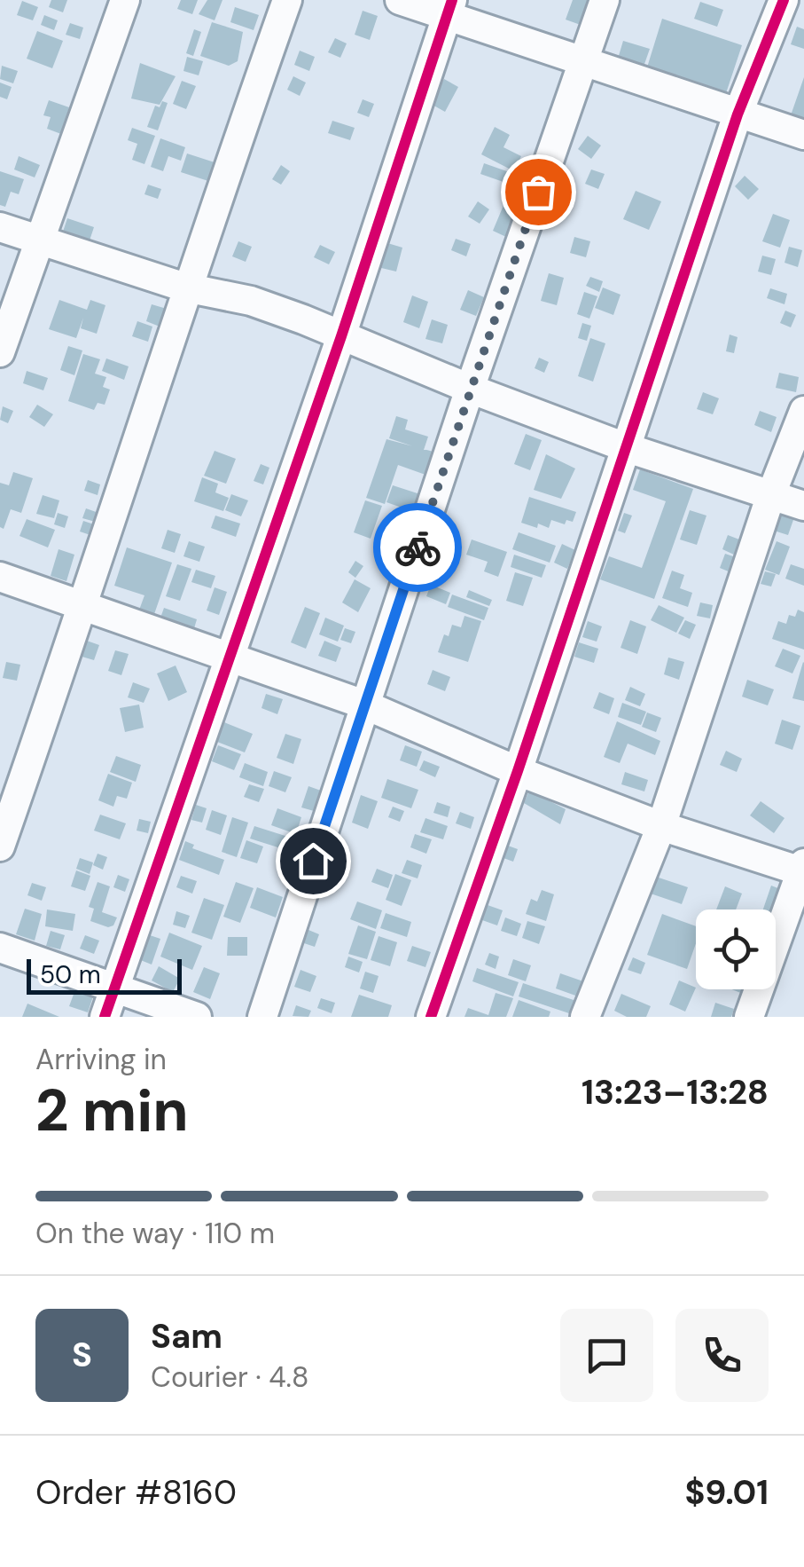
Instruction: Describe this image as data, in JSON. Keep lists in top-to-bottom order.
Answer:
{
  "scale_bar": "50 m",
  "page": {
    "scale": "50 m",
    "heading": ["2 min", "Arriving in", "13:23–13:28"],
    "panel": [
      "Sam",
      "Courier · 4.8",
      "Order #8160",
      "$9.01"
    ],
    "bar": "On the way · 110 m",
    "round": "S"
  }
}
